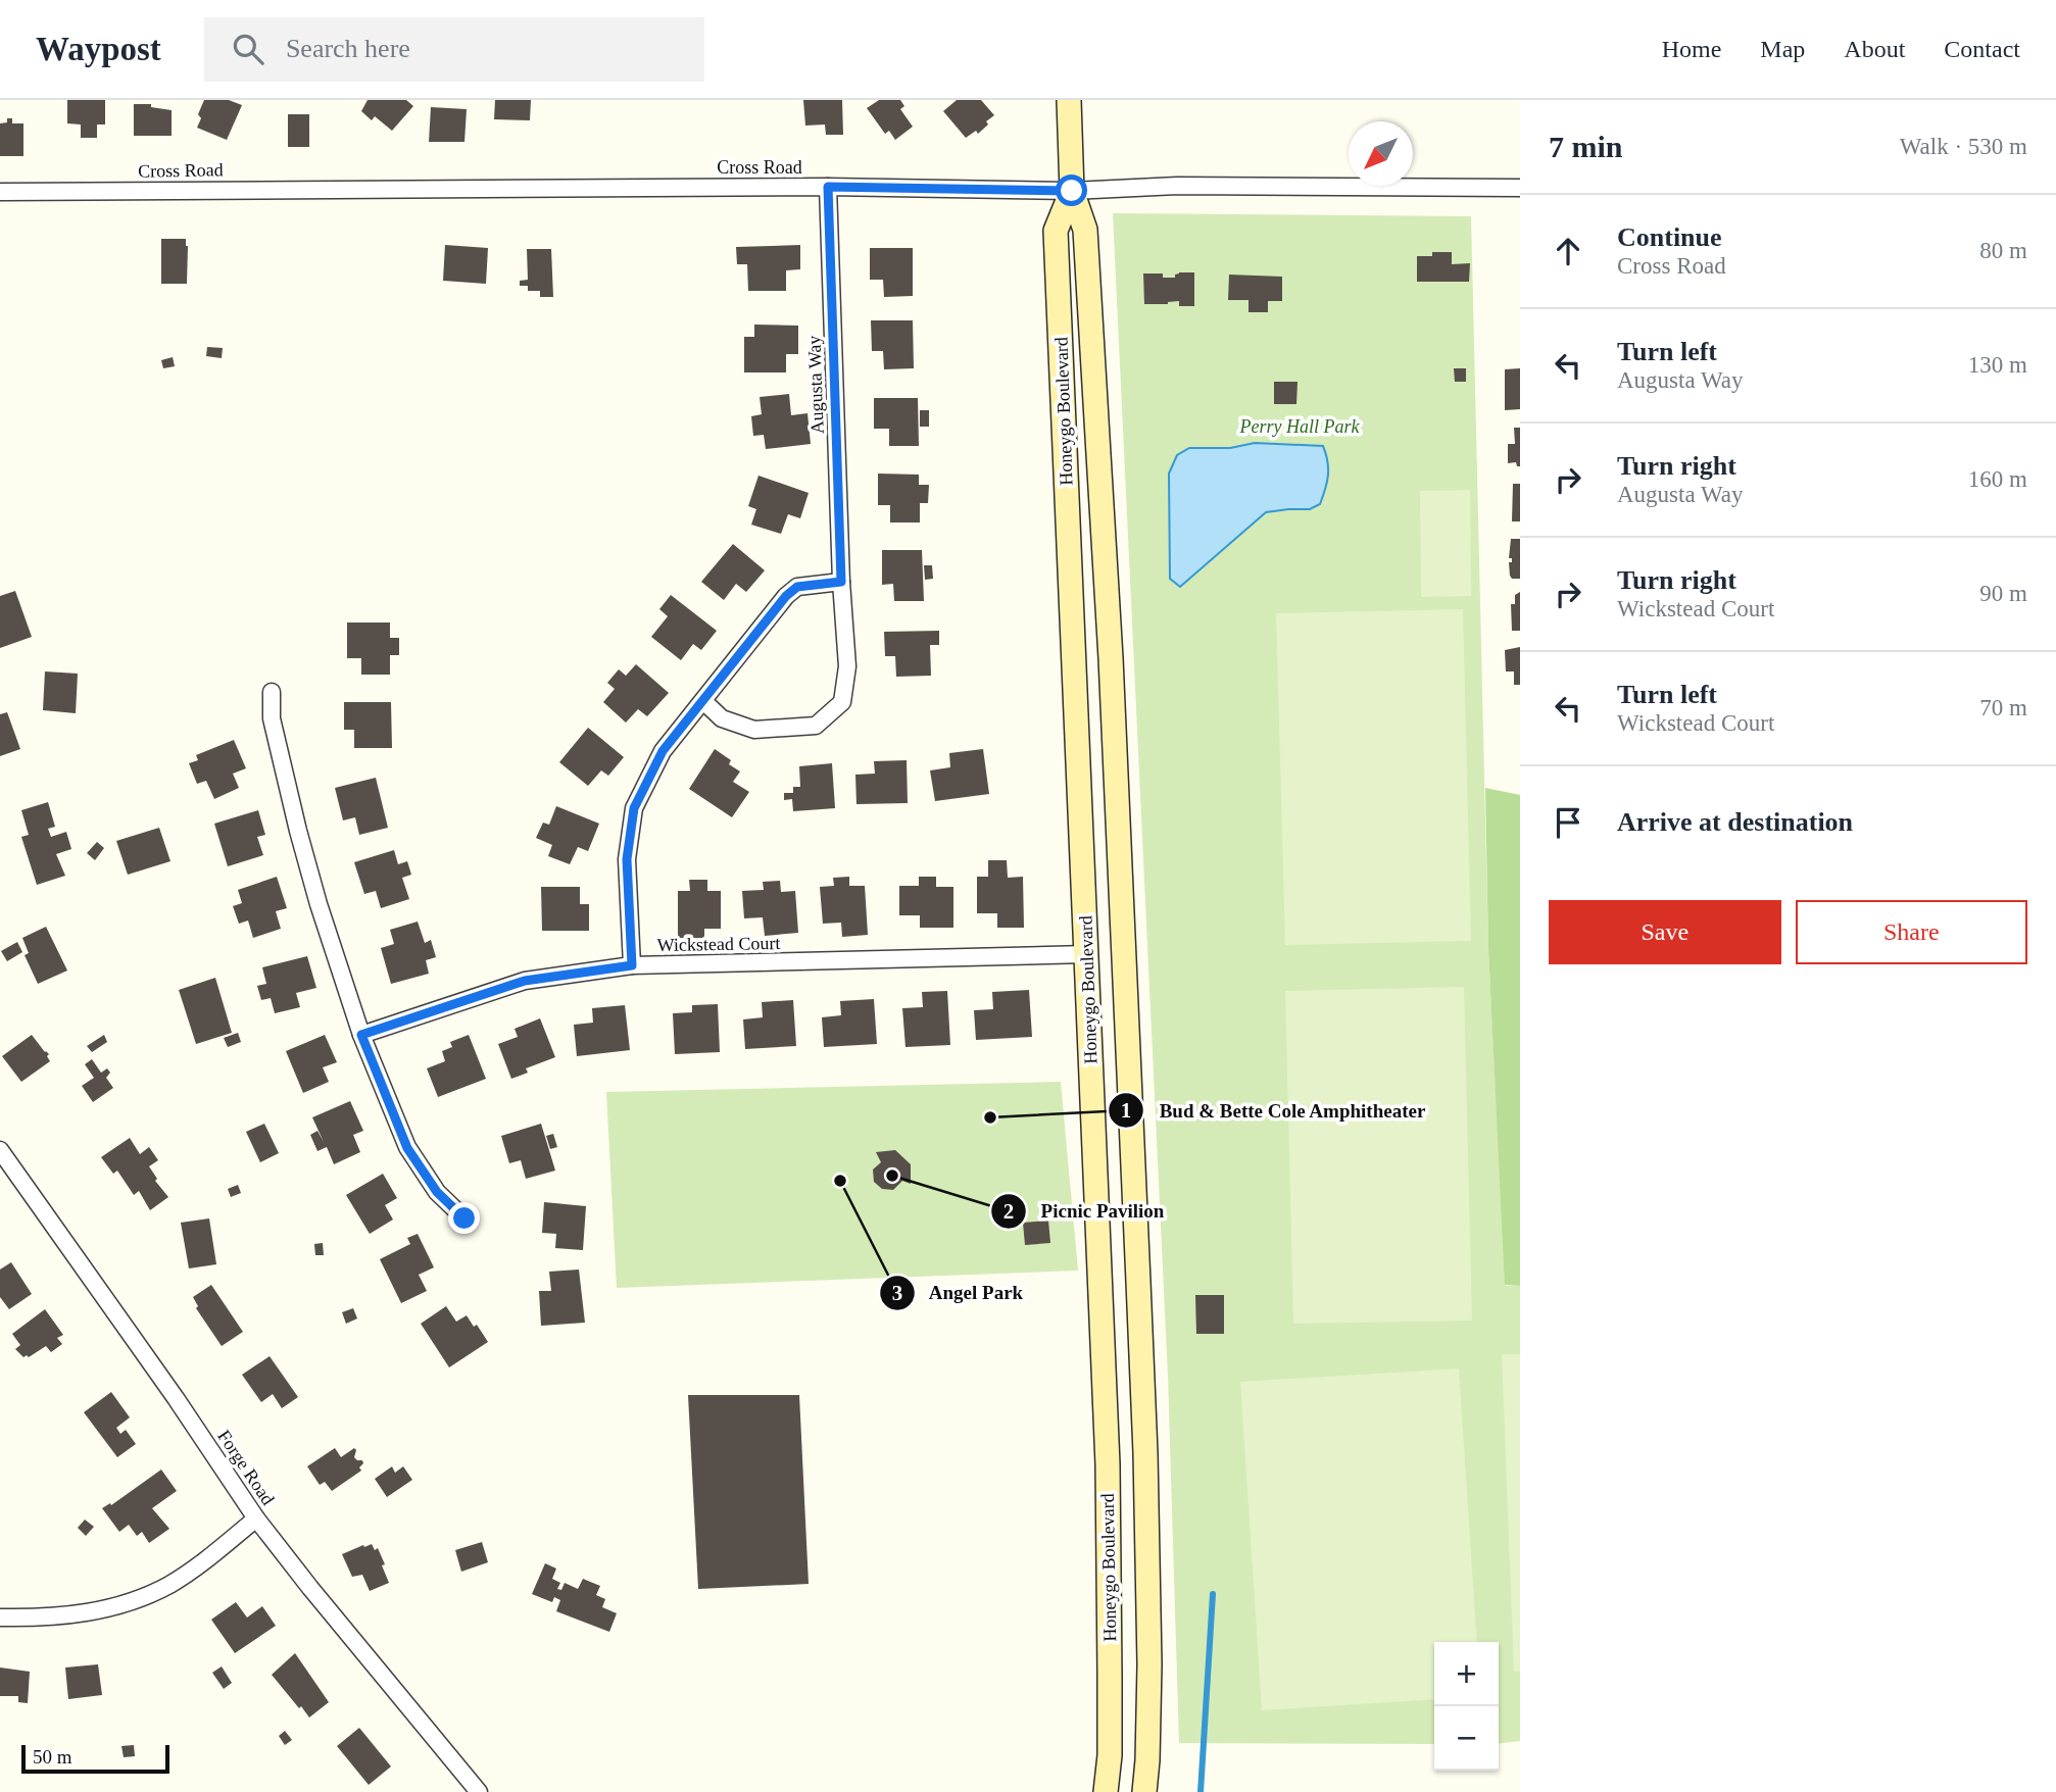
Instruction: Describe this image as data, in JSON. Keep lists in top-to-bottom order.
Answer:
{
  "streets": {
    "main road": ["Honeygo Boulevard"],
    "street": [
      "Cross Road",
      "Augusta Way",
      "Wickstead Court",
      "Forge Road"
    ]
  },
  "crossings": [
    ["Cross Road", "Augusta Way"],
    ["Cross Road", "Honeygo Boulevard"],
    ["Honeygo Boulevard", "Wickstead Court"]
  ],
  "parks": ["Perry Hall Park"],
  "places": ["Bud & Bette Cole Amphitheater", "Picnic Pavilion", "Angel Park"],
  "scale_bar": "50 m",
  "north": "bottom left",
  "page": {
    "header": "Waypost",
    "search": "Search here",
    "nav": [
      "Home",
      "Map",
      "About",
      "Contact"
    ],
    "heading": ["7 min", "Walk · 530 m"],
    "list": [
      ["Continue", "Cross Road", "80 m"],
      ["Turn left", "Augusta Way", "130 m"],
      ["Turn right", "Augusta Way", "160 m"],
      ["Turn right", "Wickstead Court", "90 m"],
      ["Turn left", "Wickstead Court", "70 m"],
      "Arrive at destination"
    ],
    "buttons": ["Save", "Share"],
    "map_buttons": ["+", "−"],
    "scale": "50 m"
  }
}
